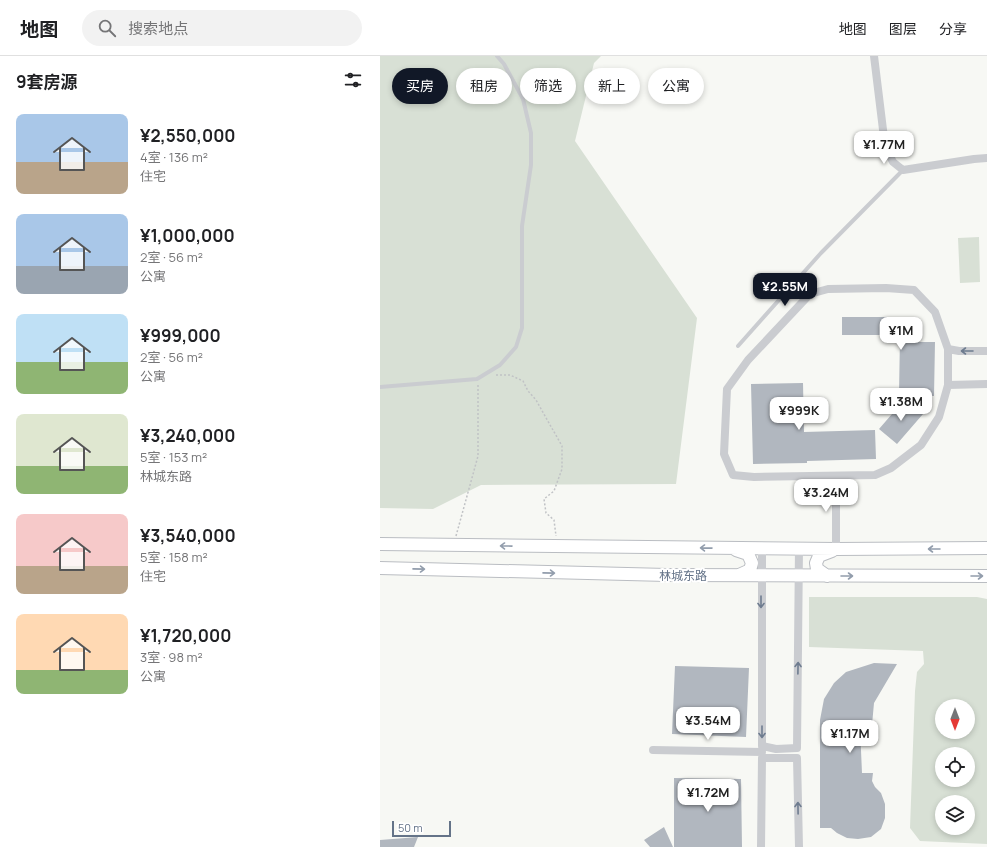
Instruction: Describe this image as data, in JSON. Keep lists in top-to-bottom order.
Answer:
{
  "streets": {
    "main road": ["林城东路"]
  },
  "scale_bar": "50 m",
  "north": "bottom",
  "page": {
    "header": "地图",
    "search": "搜索地点",
    "nav": ["地图", "图层", "分享"],
    "heading": "9套房源",
    "chip": [
      "买房",
      "租房",
      "筛选",
      "新上",
      "公寓"
    ],
    "list": [
      {
        "name": "¥2,550,000",
        "note": "4室 · 136 m² · 住宅"
      },
      {
        "name": "¥1,000,000",
        "note": "2室 · 56 m² · 公寓"
      },
      {
        "name": "¥999,000",
        "note": "2室 · 56 m² · 公寓"
      },
      {
        "name": "¥3,240,000",
        "note": "5室 · 153 m² · 林城东路"
      },
      {
        "name": "¥3,540,000",
        "note": "5室 · 158 m² · 住宅"
      },
      {
        "name": "¥1,720,000",
        "note": "3室 · 98 m² · 公寓"
      }
    ],
    "price": [
      "¥1.77M",
      "¥2.55M",
      "¥1M",
      "¥1.38M",
      "¥999K",
      "¥3.24M",
      "¥3.54M",
      "¥1.17M",
      "¥1.72M"
    ],
    "scale": "50 m"
  }
}
